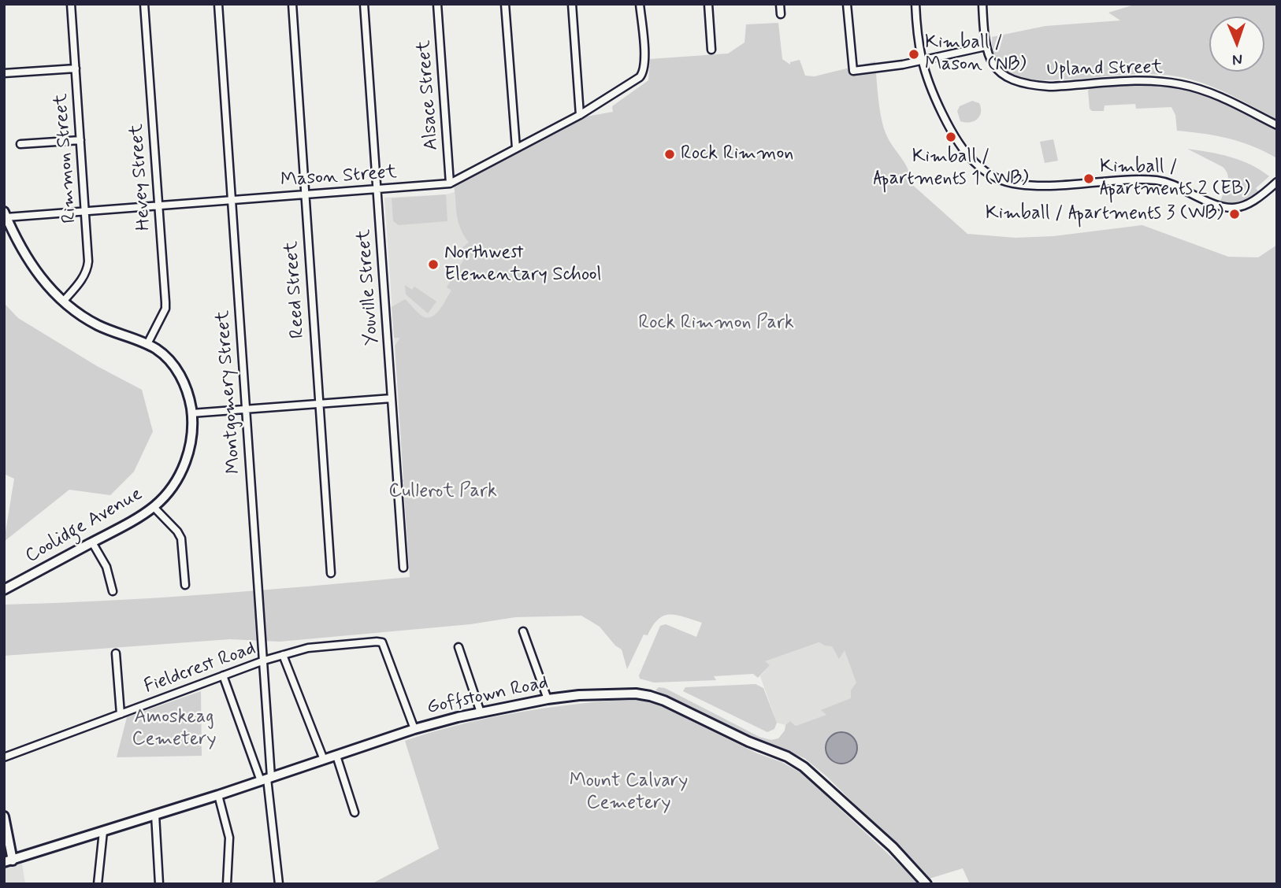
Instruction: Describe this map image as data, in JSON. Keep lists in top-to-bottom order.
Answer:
{
  "streets": {
    "main road": ["Coolidge Avenue", "Goffstown Road"],
    "street": [
      "Upland Street",
      "Alsace Street",
      "Rimmon Street",
      "Hevey Street",
      "Mason Street",
      "Youville Street",
      "Reed Street",
      "Montgomery Street",
      "Fieldcrest Road"
    ]
  },
  "crossings": [
    ["Alsace Street", "Mason Street"],
    ["Rimmon Street", "Mason Street"],
    ["Rimmon Street", "Coolidge Avenue"],
    ["Hevey Street", "Mason Street"],
    ["Hevey Street", "Coolidge Avenue"],
    ["Mason Street", "Youville Street"],
    ["Mason Street", "Reed Street"],
    ["Mason Street", "Montgomery Street"],
    ["Mason Street", "Coolidge Avenue"],
    ["Montgomery Street", "Fieldcrest Road"],
    ["Montgomery Street", "Goffstown Road"],
    ["Fieldcrest Road", "Goffstown Road"]
  ],
  "parks": [
    "Rock Rimmon Park",
    "Cullerot Park",
    "Amoskeag Cemetery",
    "Mount Calvary Cemetery"
  ],
  "places": [
    "Kimball / Mason (NB)",
    "Kimball / Apartments 1 (WB)",
    "Rock Rimmon",
    "Kimball / Apartments 2 (EB)",
    "Kimball / Apartments 3 (WB)",
    "Northwest Elementary School"
  ],
  "north": "bottom"
}
